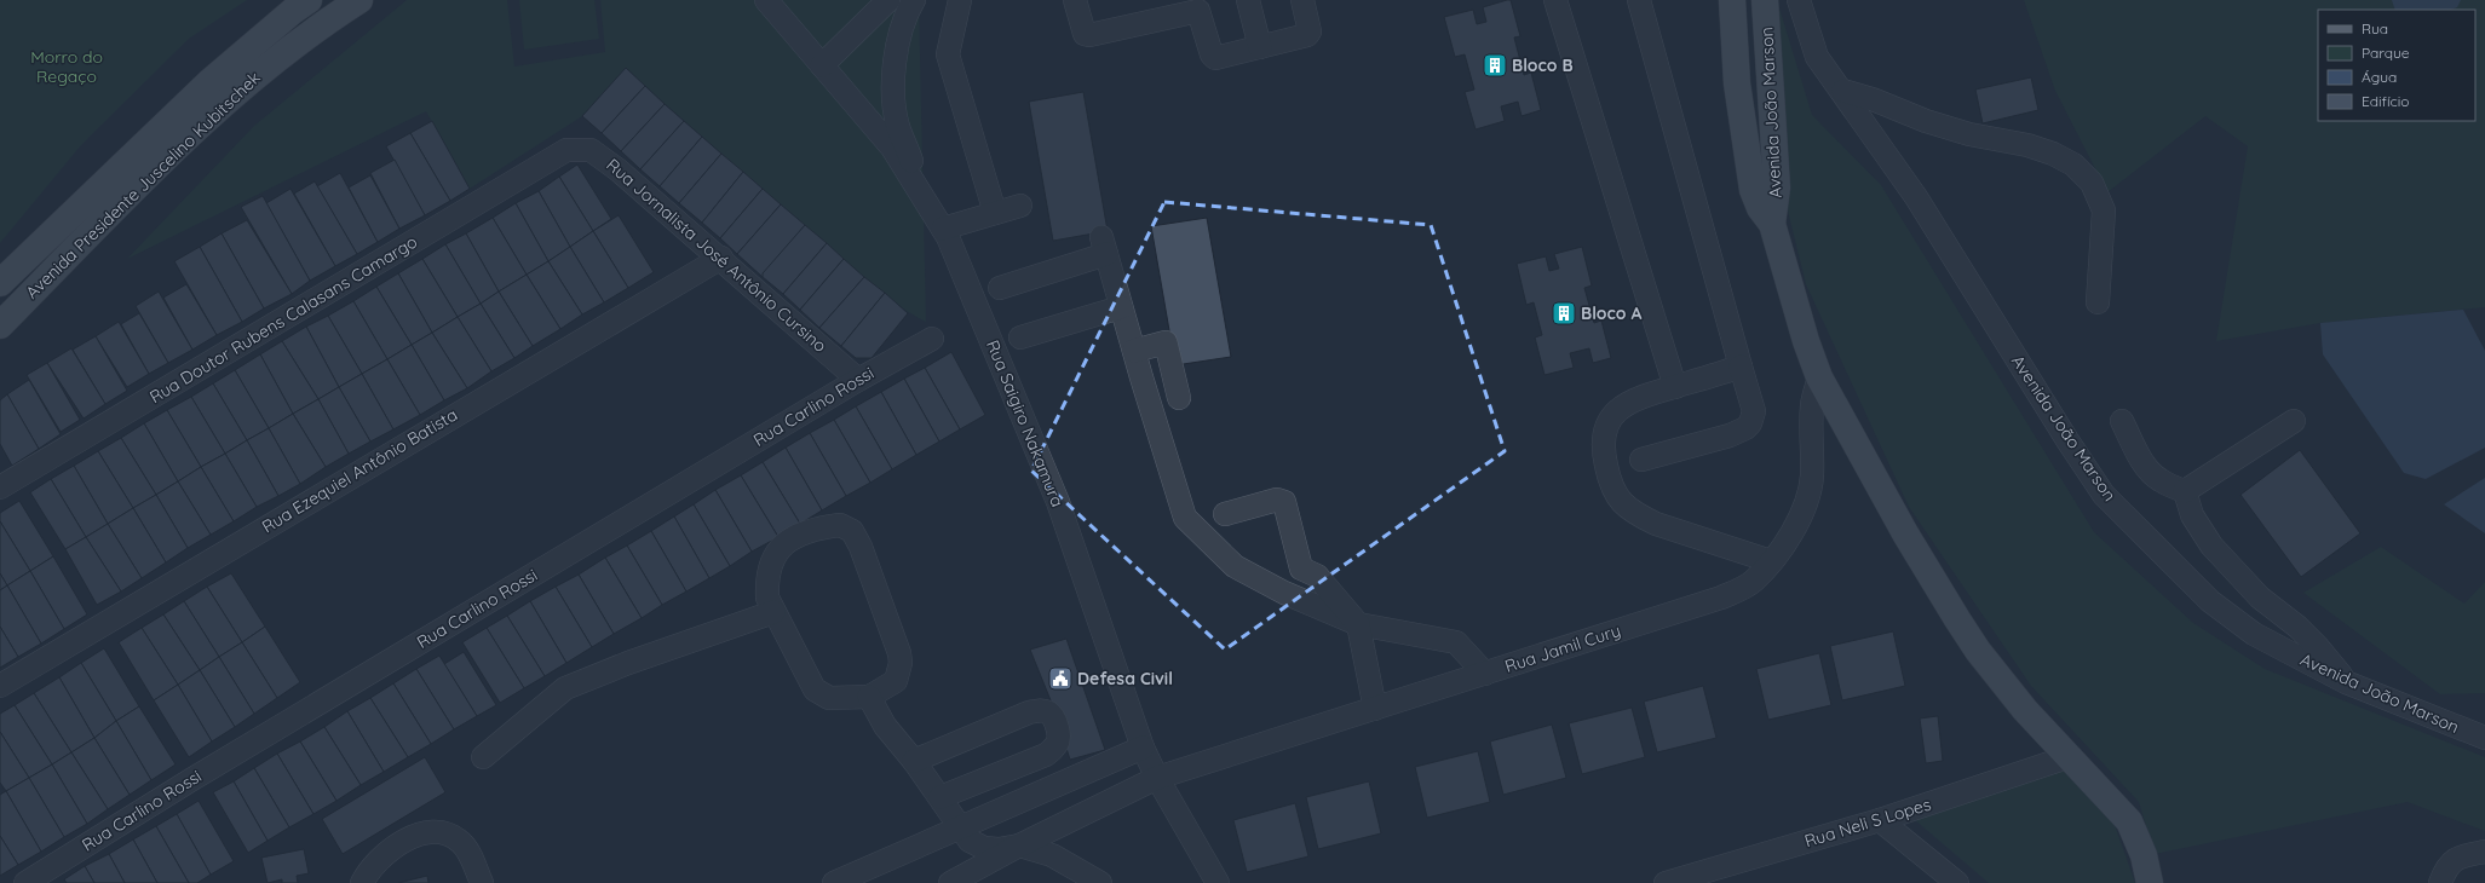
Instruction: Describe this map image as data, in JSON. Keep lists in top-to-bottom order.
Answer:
{
  "streets": {
    "main road": ["Avenida João Marson", "Avenida Presidente Juscelino Kubitschek"],
    "street": [
      "Rua Jornalista José Antônio Cursino",
      "Rua Doutor Rubens Calasans Camargo",
      "Rua Carlino Rossi",
      "Rua Saigiro Nakamura",
      "Rua Ezequiel Antônio Batista",
      "Rua Jamil Cury",
      "Rua Neli S Lopes"
    ]
  },
  "crossings": [
    ["Avenida João Marson", "Rua Jamil Cury"],
    ["Avenida João Marson", "Rua Neli S Lopes"],
    ["Rua Jornalista José Antônio Cursino", "Rua Doutor Rubens Calasans Camargo"],
    ["Rua Jornalista José Antônio Cursino", "Rua Carlino Rossi"],
    ["Rua Jornalista José Antônio Cursino", "Rua Ezequiel Antônio Batista"],
    ["Rua Saigiro Nakamura", "Rua Jamil Cury"]
  ],
  "parks": ["Morro do Regaço"],
  "places": {
    "building": ["Bloco B", "Bloco A"],
    "public building": ["Defesa Civil"]
  },
  "legend": [
    "Rua",
    "Parque",
    "Água",
    "Edifício"
  ]
}
